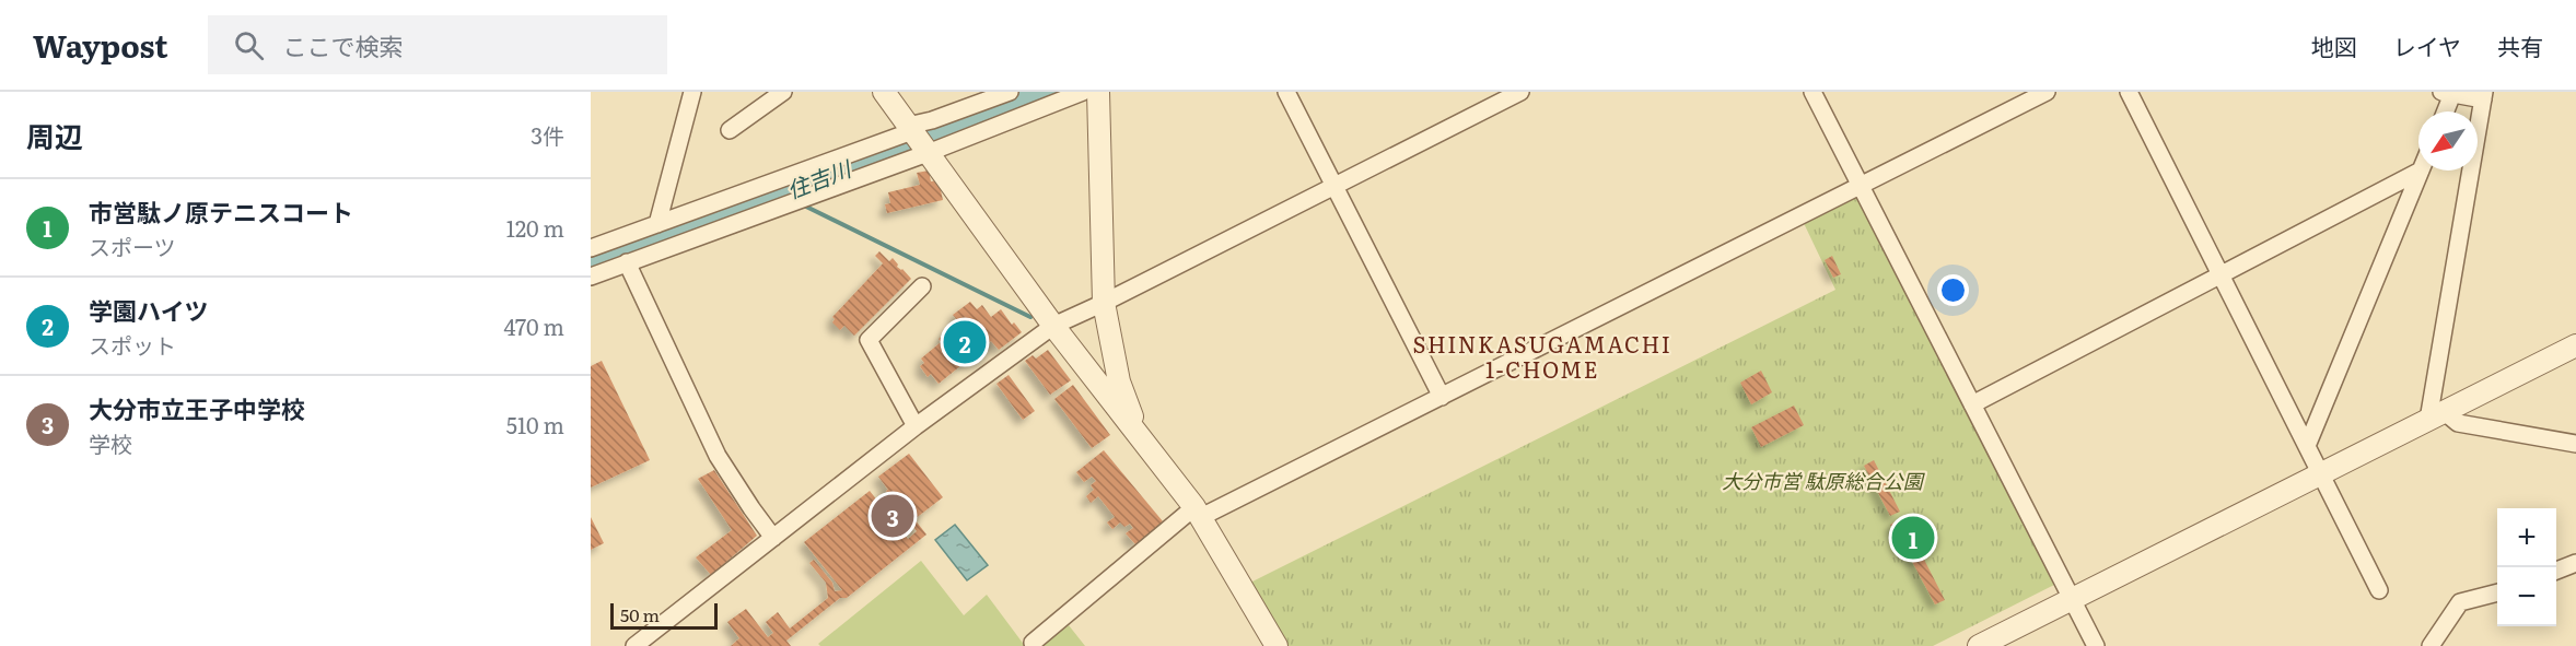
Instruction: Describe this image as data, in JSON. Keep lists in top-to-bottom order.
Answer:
{
  "districts": ["SHINKASUGAMACHI 1-CHOME"],
  "water": ["住吉川"],
  "parks": ["大分市営 駄原総合公園"],
  "scale_bar": "50 m",
  "north": "bottom left",
  "page": {
    "header": "Waypost",
    "search": "ここで検索",
    "nav": ["地図", "レイヤ", "共有"],
    "heading": ["周辺", "3件"],
    "list": [
      {
        "mark": "1",
        "name": "市営駄ノ原テニスコート",
        "note": "スポーツ",
        "value": "120 m"
      },
      {
        "mark": "2",
        "name": "学園ハイツ",
        "note": "スポット",
        "value": "470 m"
      },
      {
        "mark": "3",
        "name": "大分市立王子中学校",
        "note": "学校",
        "value": "510 m"
      }
    ],
    "pins": ["2", "3", "1"],
    "map_buttons": ["+", "−"],
    "scale": "50 m"
  }
}
